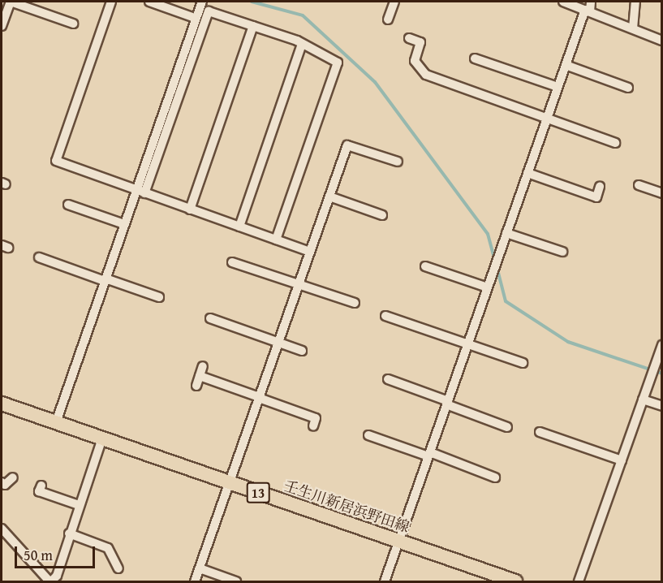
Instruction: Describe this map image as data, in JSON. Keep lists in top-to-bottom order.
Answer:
{
  "streets": {
    "main road": ["13", "壬生川新居浜野田線"]
  },
  "scale_bar": "50 m"
}
